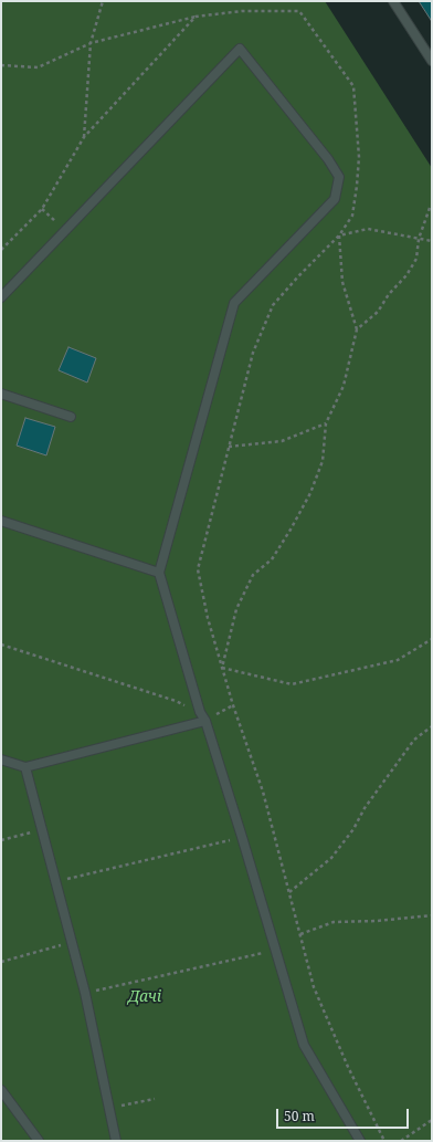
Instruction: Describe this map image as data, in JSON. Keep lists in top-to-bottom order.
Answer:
{
  "parks": ["Дачі"],
  "scale_bar": "50 m"
}
